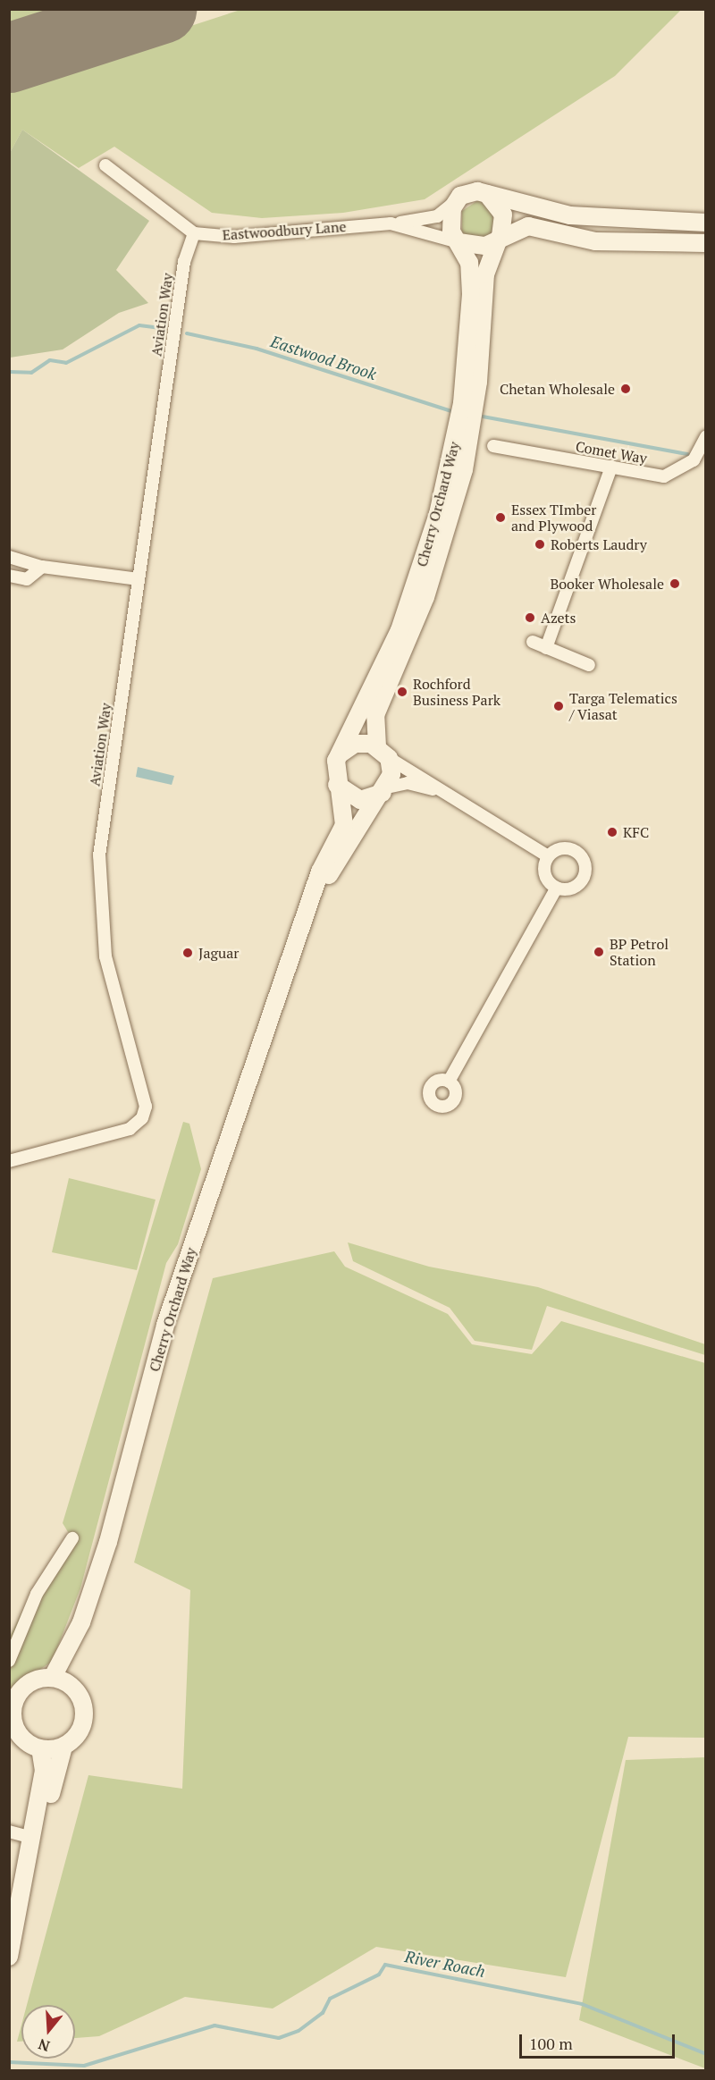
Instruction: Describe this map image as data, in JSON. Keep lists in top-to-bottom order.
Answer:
{
  "streets": {
    "main road": ["Eastwoodbury Lane", "Cherry Orchard Way"],
    "street": ["Aviation Way", "Comet Way"]
  },
  "crossings": [
    ["Eastwoodbury Lane", "Aviation Way"],
    ["Eastwoodbury Lane", "Cherry Orchard Way"]
  ],
  "water": ["Eastwood Brook", "River Roach"],
  "places": [
    "Chetan Wholesale",
    "Essex TImber and Plywood",
    "Roberts Laudry",
    "Booker Wholesale",
    "Azets",
    "Rochford Business Park",
    "Targa Telematics / Viasat",
    "KFC",
    "BP Petrol Station",
    "Jaguar"
  ],
  "scale_bar": "100 m",
  "north": "bottom"
}
